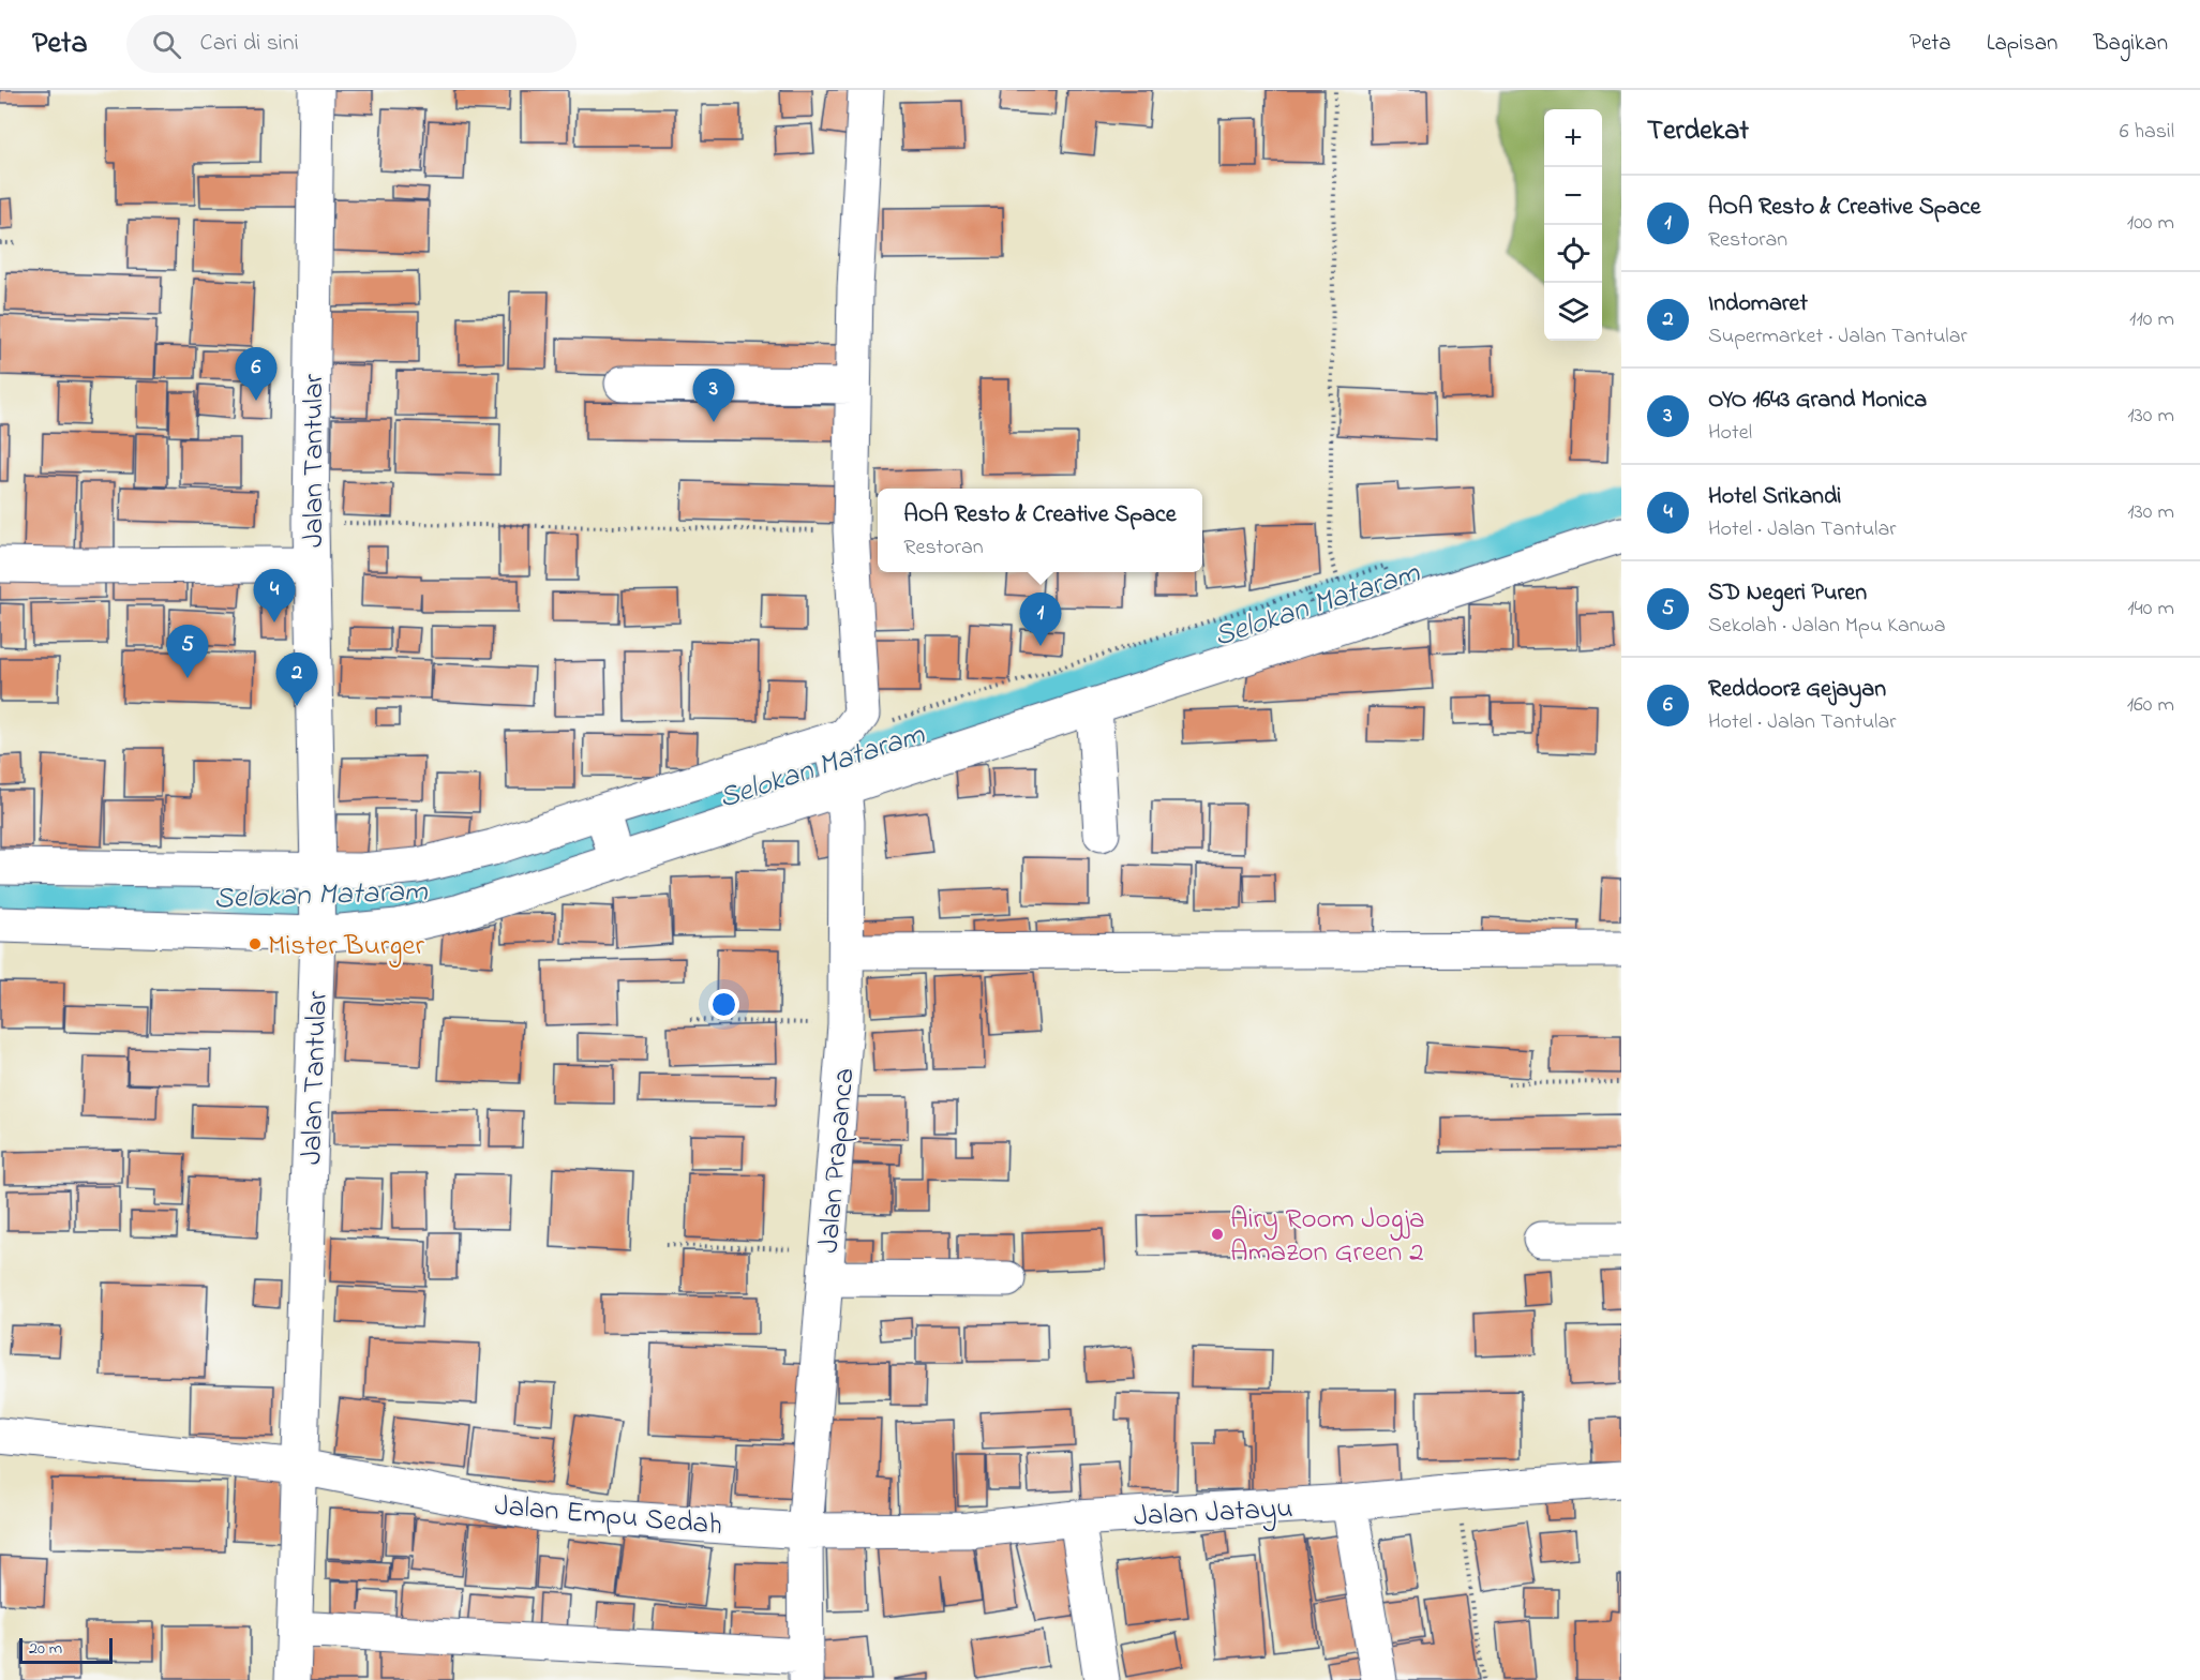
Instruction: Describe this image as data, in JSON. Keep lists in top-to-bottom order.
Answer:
{
  "streets": {
    "street": [
      "Jalan Tantular",
      "Jalan Prapanca",
      "Jalan Jatayu",
      "Jalan Empu Sedah"
    ]
  },
  "crossings": [
    ["Jalan Tantular", "Jalan Empu Sedah"],
    ["Jalan Prapanca", "Jalan Jatayu"],
    ["Jalan Prapanca", "Jalan Empu Sedah"],
    ["Jalan Jatayu", "Jalan Empu Sedah"]
  ],
  "water": ["Selokan Mataram"],
  "places": ["Mister Burger", "Airy Room Jogja Amazon Green 2"],
  "scale_bar": "20 m",
  "page": {
    "header": "Peta",
    "search": "Cari di sini",
    "nav": ["Peta", "Lapisan", "Bagikan"],
    "heading": ["Terdekat", "6 hasil"],
    "map_buttons": ["+", "−"],
    "list": [
      {
        "mark": "1",
        "name": "AOA Resto & Creative Space",
        "note": "Restoran",
        "value": "100 m"
      },
      {
        "mark": "2",
        "name": "Indomaret",
        "note": "Supermarket · Jalan Tantular",
        "value": "110 m"
      },
      {
        "mark": "3",
        "name": "OYO 1643 Grand Monica",
        "note": "Hotel",
        "value": "130 m"
      },
      {
        "mark": "4",
        "name": "Hotel Srikandi",
        "note": "Hotel · Jalan Tantular",
        "value": "130 m"
      },
      {
        "mark": "5",
        "name": "SD Negeri Puren",
        "note": "Sekolah · Jalan Mpu Kanwa",
        "value": "140 m"
      },
      {
        "mark": "6",
        "name": "Reddoorz Gejayan",
        "note": "Hotel · Jalan Tantular",
        "value": "160 m"
      }
    ],
    "pins": [
      "6",
      "3",
      "4",
      "1",
      "5",
      "2"
    ],
    "popup": ["AOA Resto & Creative Space", "Restoran"],
    "scale": "20 m"
  }
}
